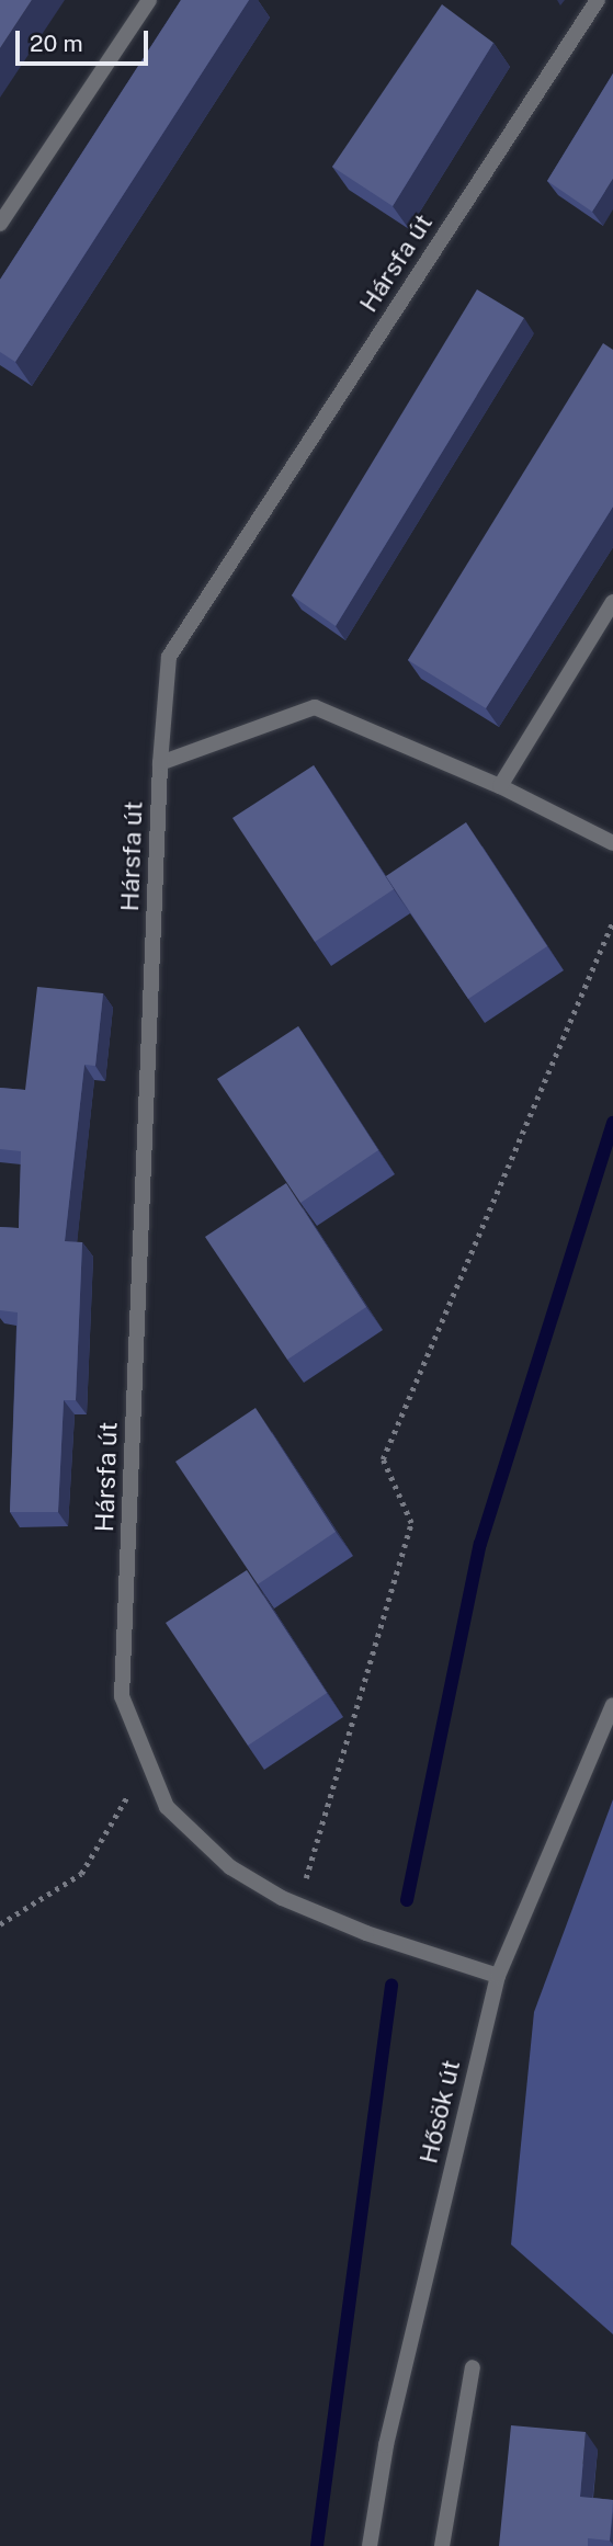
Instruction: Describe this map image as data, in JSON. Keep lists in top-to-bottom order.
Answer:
{
  "streets": {
    "street": ["Hársfa út", "Hősök út"]
  },
  "crossings": [
    ["Hársfa út", "Hősök út"]
  ],
  "scale_bar": "20 m"
}
